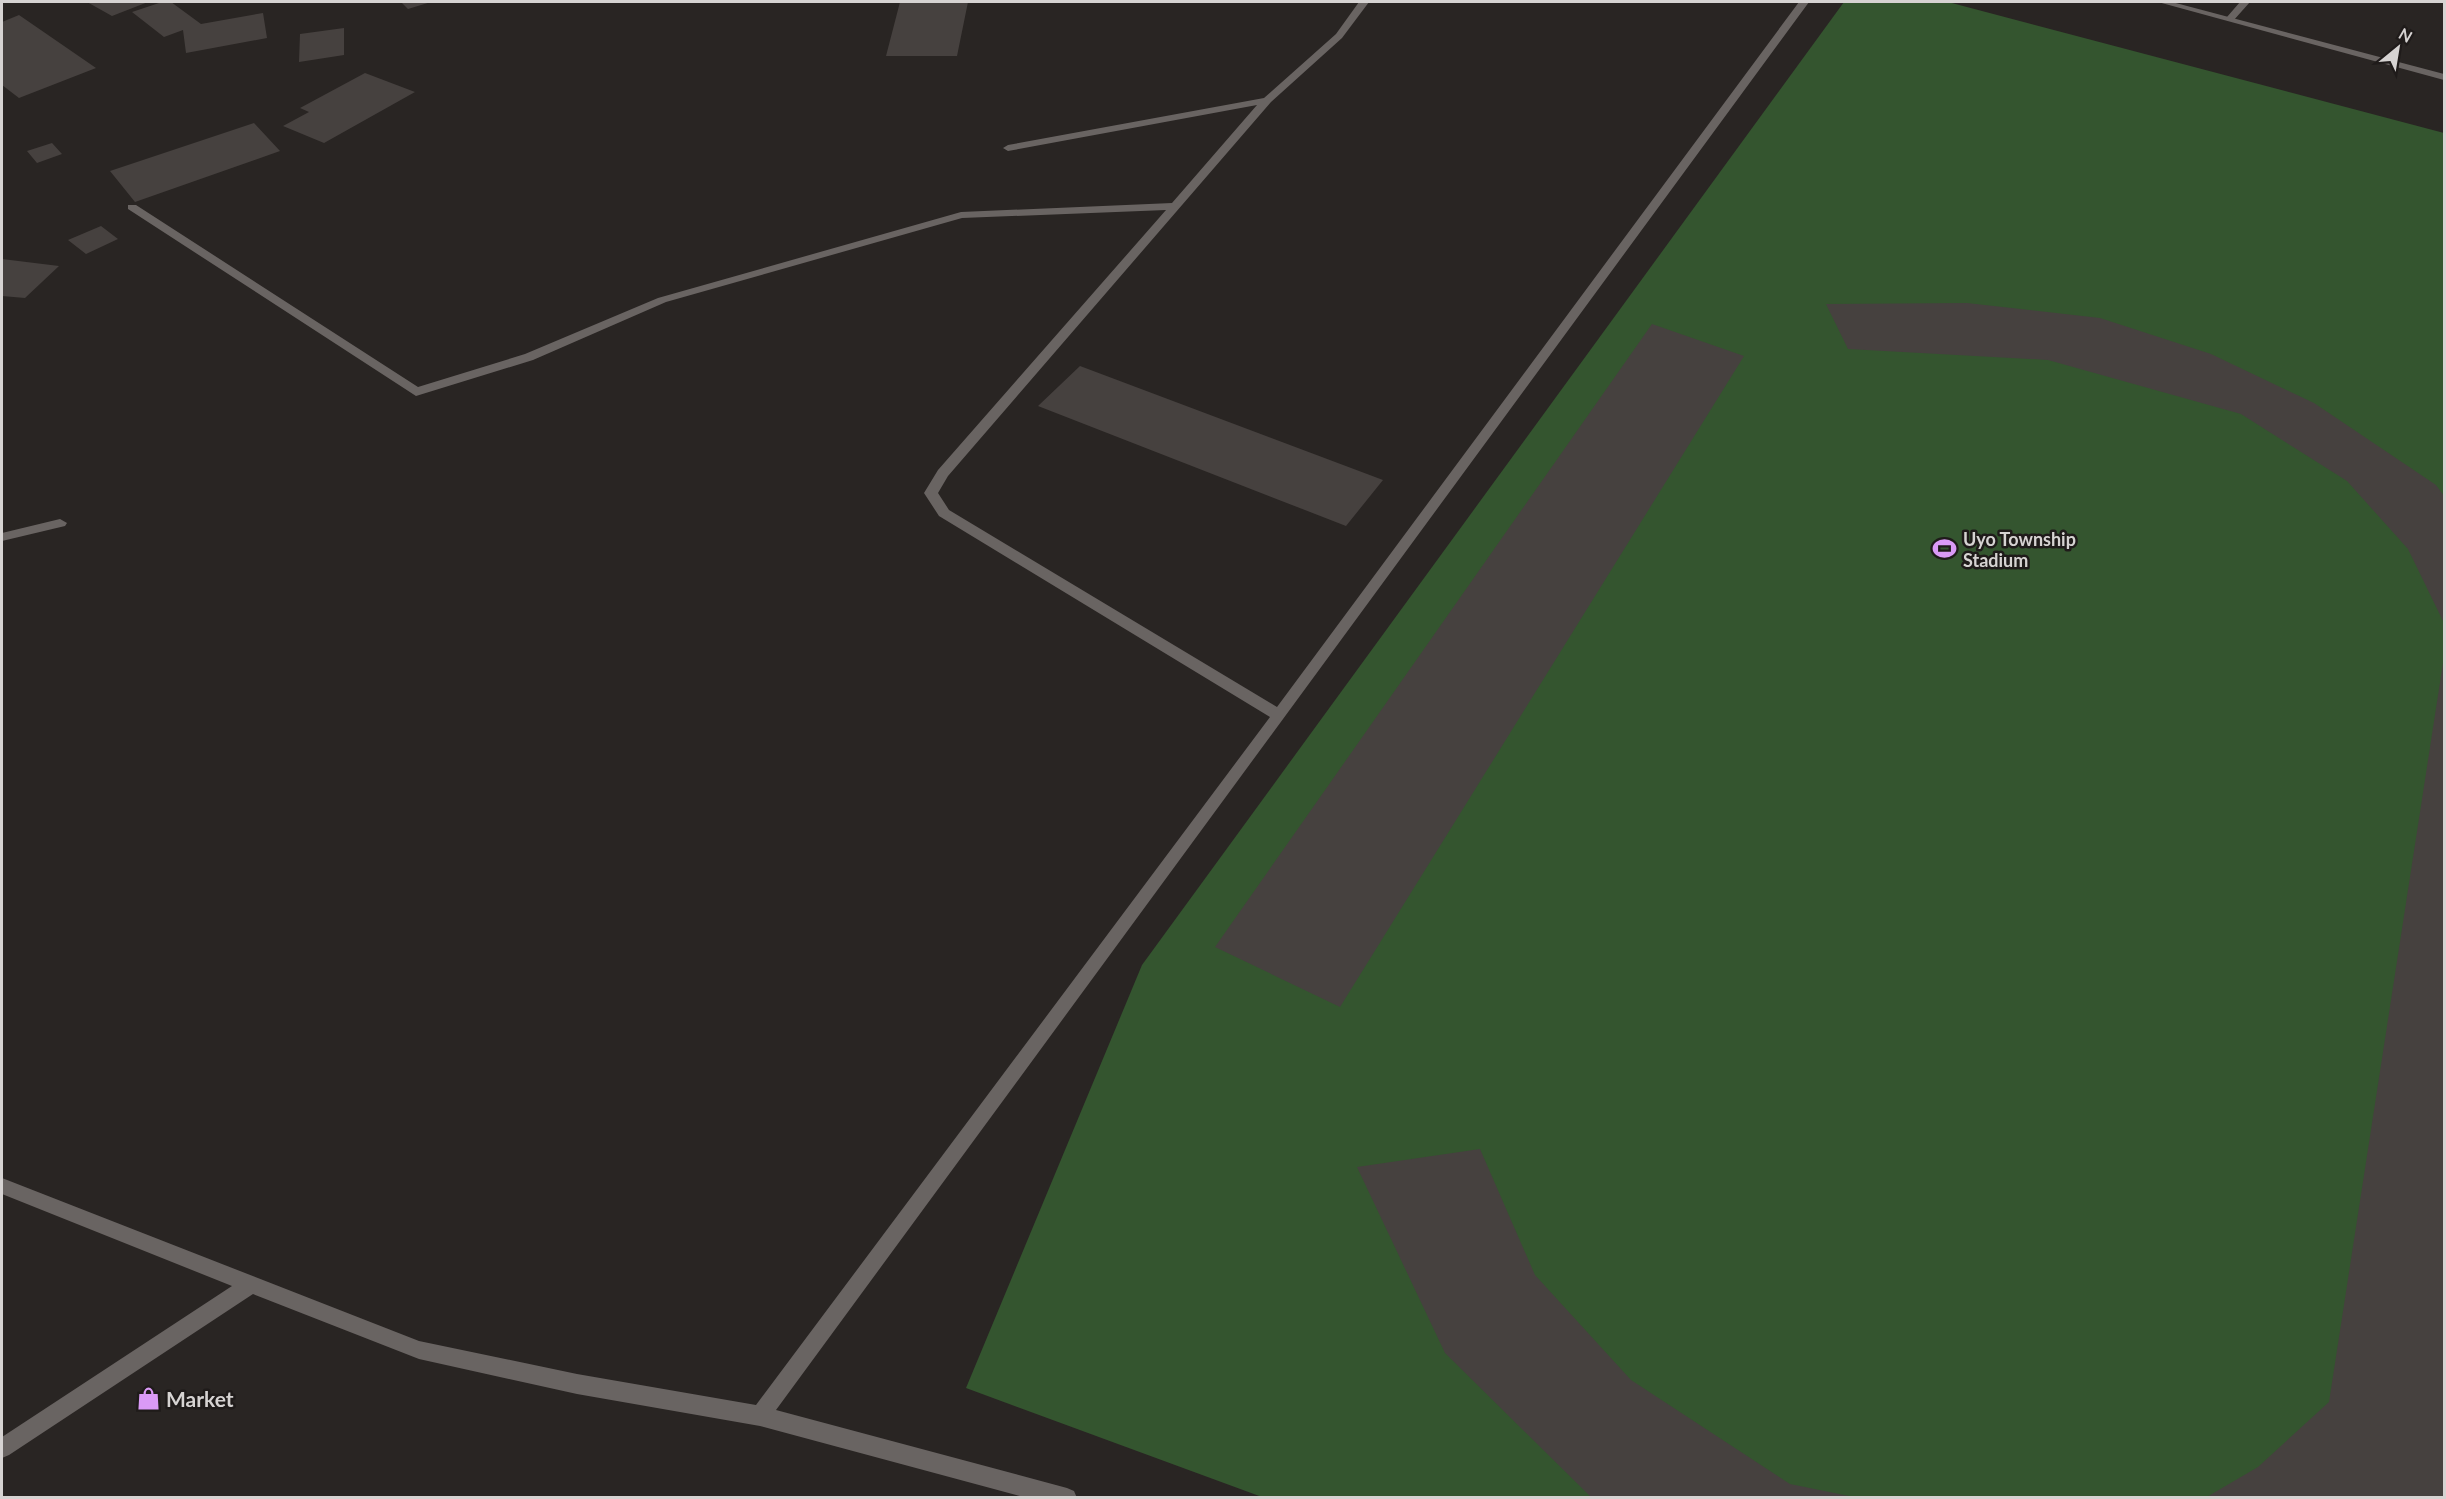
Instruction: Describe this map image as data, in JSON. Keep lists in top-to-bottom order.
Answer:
{
  "places": {
    "sports": ["Uyo Township Stadium"],
    "shop": ["Market"]
  },
  "north": "top right"
}
